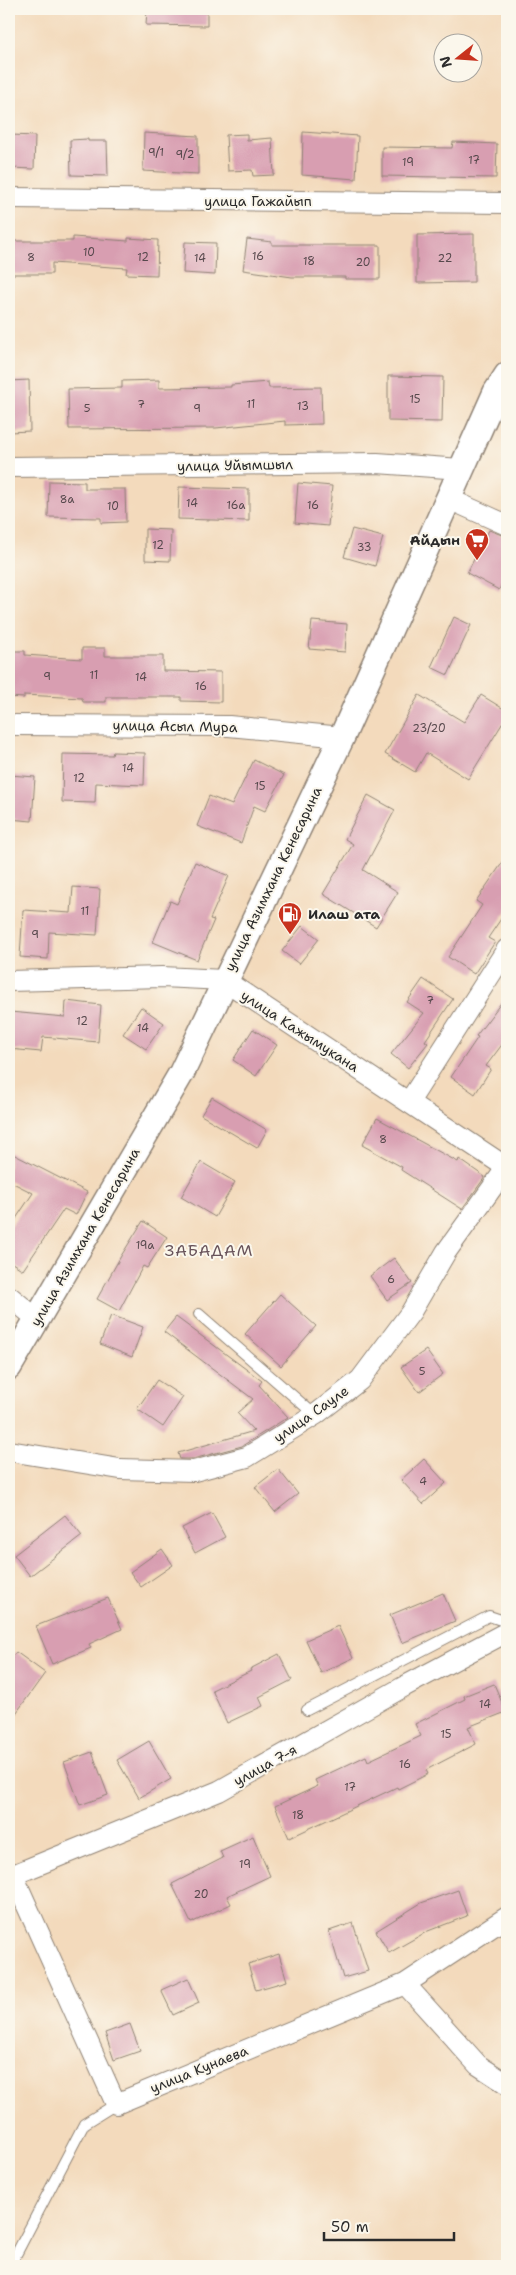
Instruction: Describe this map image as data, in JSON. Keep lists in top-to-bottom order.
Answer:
{
  "streets": {
    "street": [
      "улица Гажайып",
      "улица Уйымшыл",
      "улица Асыл Мура",
      "улица Азимхана Кенесарина",
      "улица Кажымукана",
      "улица Сауле",
      "улица 7-я",
      "улица Кунаева"
    ]
  },
  "crossings": [
    ["улица Уйымшыл", "улица Азимхана Кенесарина"],
    ["улица Асыл Мура", "улица Азимхана Кенесарина"],
    ["улица Азимхана Кенесарина", "улица Кажымукана"],
    ["улица Кажымукана", "улица Сауле"]
  ],
  "districts": ["ЗАБАДАМ"],
  "places": {
    "supermarket": ["Айдын"],
    "fuel station": ["Илаш ата"]
  },
  "house_numbers": [
    "9/1",
    "9/2",
    "17",
    "19",
    "10",
    "16",
    "8",
    "12",
    "14",
    "22",
    "18",
    "20",
    "15",
    "7",
    "11",
    "13",
    "5",
    "9",
    "8а",
    "14",
    "16а",
    "16",
    "10",
    "12",
    "33",
    "11",
    "9",
    "14",
    "16",
    "23/20",
    "14",
    "12",
    "15",
    "11",
    "9",
    "7",
    "12",
    "14",
    "8",
    "19а",
    "6",
    "5",
    "4",
    "14",
    "15",
    "16",
    "17",
    "18",
    "19",
    "20"
  ],
  "scale_bar": "50 m",
  "north": "left"
}
